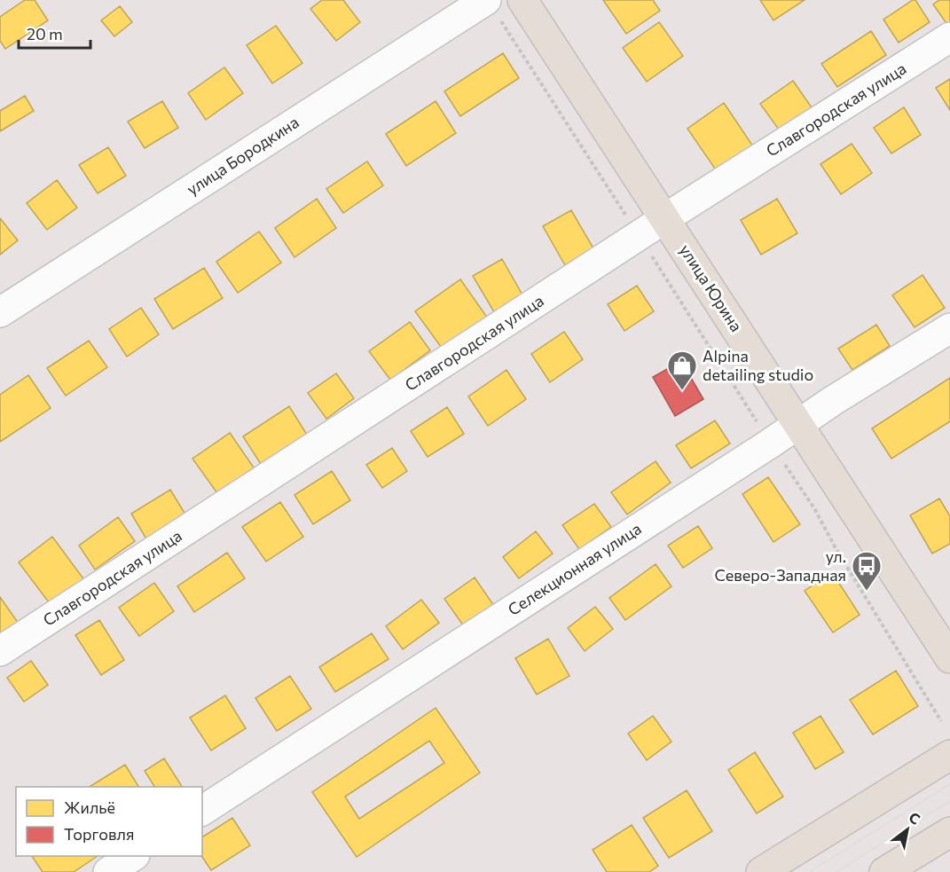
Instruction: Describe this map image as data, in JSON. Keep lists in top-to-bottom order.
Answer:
{
  "streets": {
    "main road": ["улица Юрина"],
    "street": ["Славгородская улица", "улица Бородкина", "Селекционная улица"]
  },
  "crossings": [
    ["Славгородская улица", "улица Юрина"],
    ["улица Юрина", "Селекционная улица"]
  ],
  "places": {
    "shop": ["Alpina detailing studio"],
    "bus stop": ["ул. Северо-Западная"]
  },
  "legend": ["Жильё", "Торговля"],
  "scale_bar": "20 m",
  "north": "top right"
}
